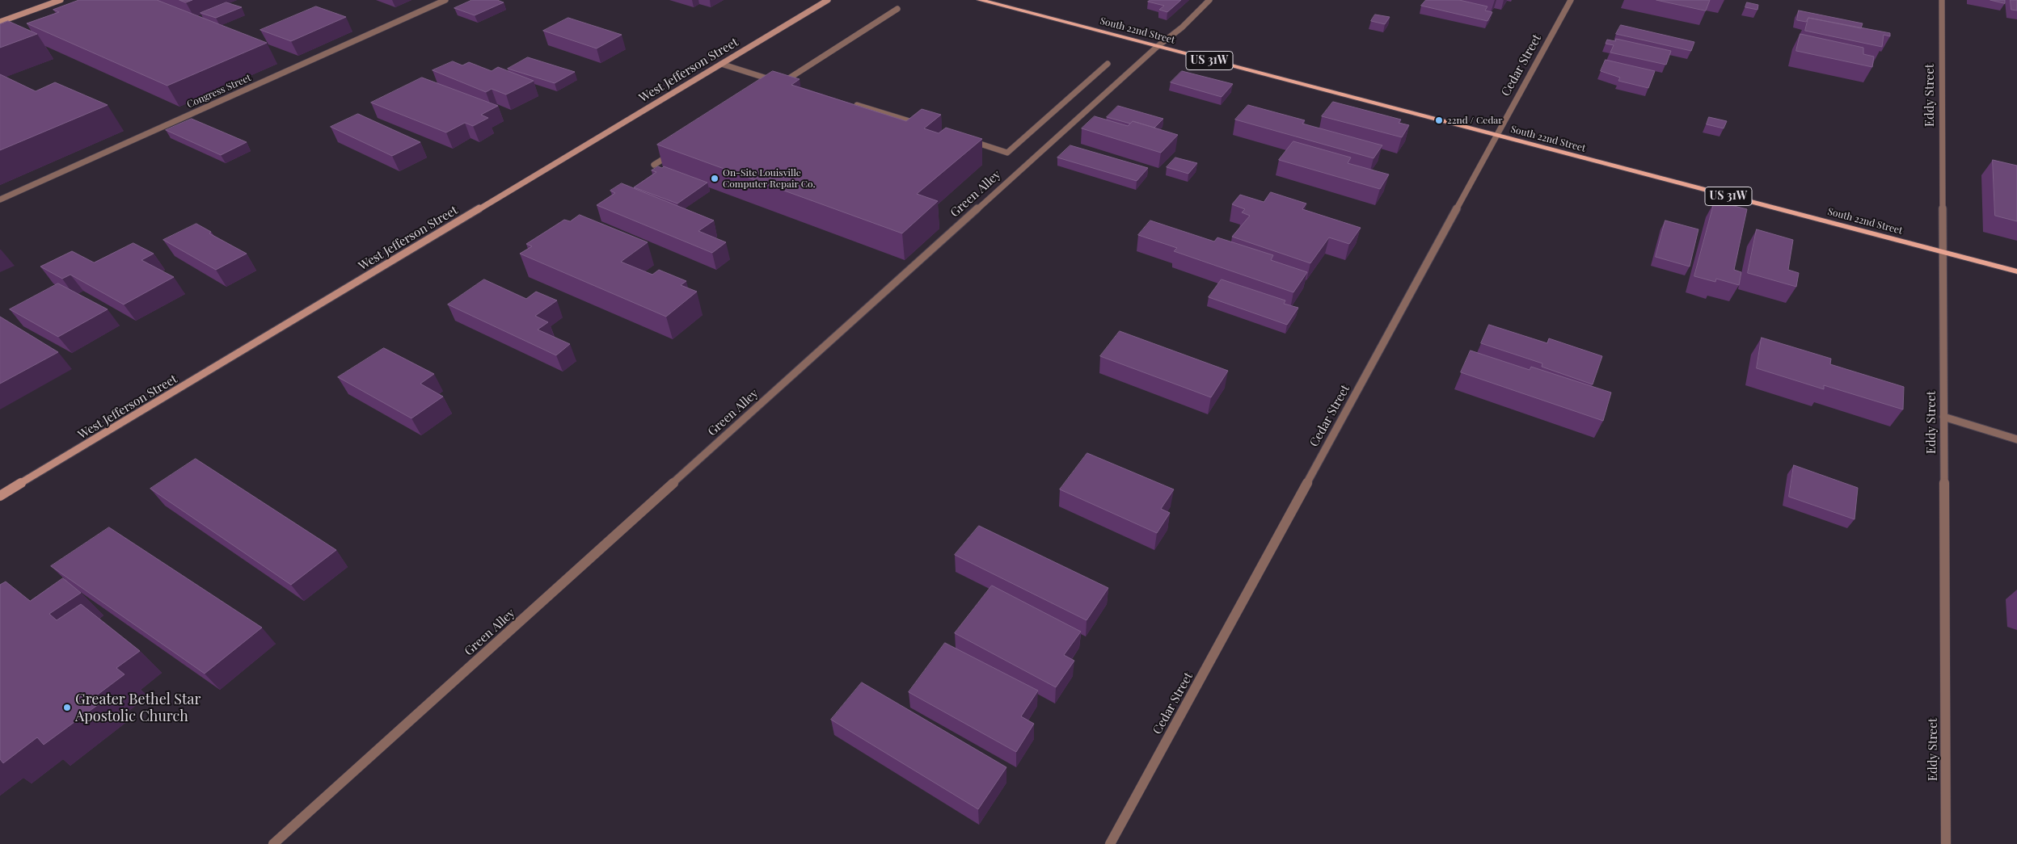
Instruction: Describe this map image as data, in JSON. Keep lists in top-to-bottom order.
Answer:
{
  "streets": {
    "main road": ["South 22nd Street", "US 31W"],
    "street": [
      "Cedar Street",
      "West Jefferson Street",
      "Congress Street",
      "Eddy Street",
      "Green Alley"
    ]
  },
  "crossings": [
    ["South 22nd Street", "Cedar Street"],
    ["South 22nd Street", "Eddy Street"],
    ["South 22nd Street", "Green Alley"]
  ],
  "places": ["22nd / Cedar", "On-Site Louisville Computer Repair Co.", "Greater Bethel Star Apostolic Church"]
}
